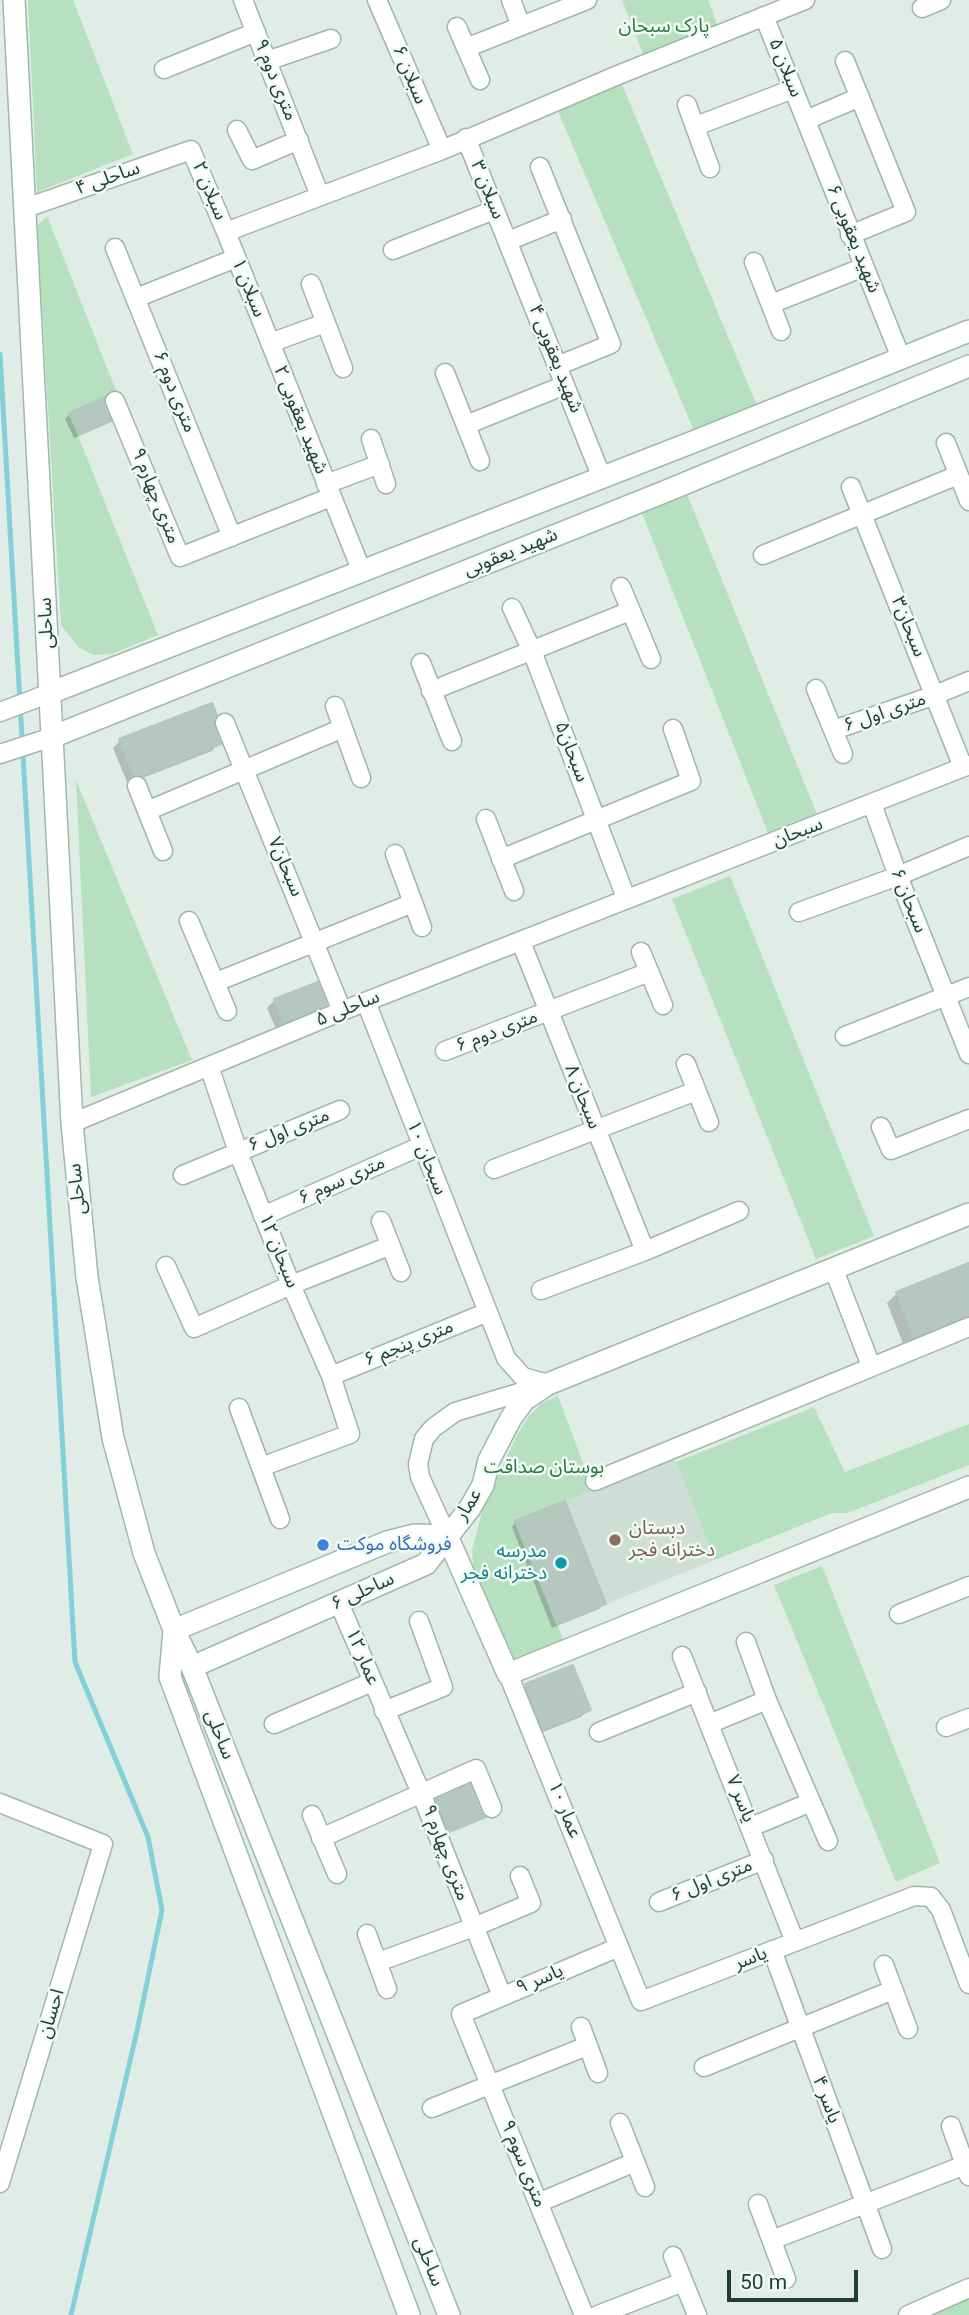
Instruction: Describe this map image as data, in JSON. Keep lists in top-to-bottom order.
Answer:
{
  "streets": {
    "street": [
      "سبلان ۵",
      "سبلان ۶",
      "۹ متری دوم",
      "ساحلی ۴",
      "سبلان ۳",
      "سبلان ۲",
      "شهید یعقوبی ۶",
      "سبلان ۱",
      "شهید یعقوبی ۴",
      "۶ متری دوم",
      "شهید یعقوبی ۲",
      "۹ متری چهارم",
      "شهید یعقوبی",
      "ساحلی",
      "سبحان۳",
      "۶ متری اول",
      "سبحان۵",
      "سبحان",
      "سبحان۷",
      "سبحان ۶",
      "ساحلی ۵",
      "سبحان ۸",
      "سبحان ۱۰",
      "۶ متری سوم",
      "سبحان ۱۲",
      "۶ متری پنجم",
      "عمار",
      "ساحلی ۶",
      "عمار ۱۲",
      "یاسر ۷",
      "عمار ۱۰",
      "یاسر",
      "یاسر ۹",
      "احسان",
      "یاسر ۴",
      "۹ متری سوم"
    ]
  },
  "crossings": [
    ["سبلان ۵", "شهید یعقوبی ۶"],
    ["ساحلی ۴", "سبلان ۲"],
    ["ساحلی ۴", "ساحلی"],
    ["سبلان ۳", "شهید یعقوبی ۴"],
    ["سبلان ۲", "سبلان ۱"],
    ["شهید یعقوبی ۶", "شهید یعقوبی"],
    ["سبلان ۱", "شهید یعقوبی ۲"],
    ["شهید یعقوبی ۴", "شهید یعقوبی"],
    ["۶ متری دوم", "۹ متری چهارم"],
    ["۶ متری دوم", "سبحان ۸"],
    ["شهید یعقوبی ۲", "۹ متری چهارم"],
    ["شهید یعقوبی ۲", "شهید یعقوبی"],
    ["۹ متری چهارم", "عمار ۱۲"],
    ["۹ متری چهارم", "یاسر ۹"],
    ["شهید یعقوبی", "ساحلی"],
    ["ساحلی", "ساحلی ۵"],
    ["ساحلی", "ساحلی ۶"],
    ["سبحان۳", "۶ متری اول"],
    ["سبحان۳", "سبحان"],
    ["۶ متری اول", "سبحان ۱۲"],
    ["۶ متری اول", "یاسر ۷"],
    ["سبحان۵", "سبحان"],
    ["سبحان۵", "ساحلی ۵"],
    ["سبحان", "سبحان ۶"],
    ["سبحان", "ساحلی ۵"],
    ["سبحان۷", "ساحلی ۵"],
    ["ساحلی ۵", "سبحان ۸"],
    ["ساحلی ۵", "سبحان ۱۰"],
    ["ساحلی ۵", "سبحان ۱۲"],
    ["سبحان ۱۰", "۶ متری سوم"],
    ["سبحان ۱۰", "۶ متری پنجم"],
    ["سبحان ۱۰", "عمار"],
    ["۶ متری سوم", "سبحان ۱۲"],
    ["سبحان ۱۲", "۶ متری پنجم"],
    ["عمار", "ساحلی ۶"],
    ["عمار", "عمار ۱۰"],
    ["ساحلی ۶", "عمار ۱۲"],
    ["یاسر ۷", "یاسر"],
    ["عمار ۱۰", "یاسر"],
    ["عمار ۱۰", "یاسر ۹"],
    ["یاسر", "یاسر ۹"],
    ["یاسر", "یاسر ۴"],
    ["یاسر ۹", "۹ متری سوم"]
  ],
  "parks": ["پارک سبحان", "بوستان صداقت"],
  "places": ["دبستان دخترانه فجر", "فروشگاه موکت", "مدرسه دخترانه فجر"],
  "scale_bar": "50 m"
}
